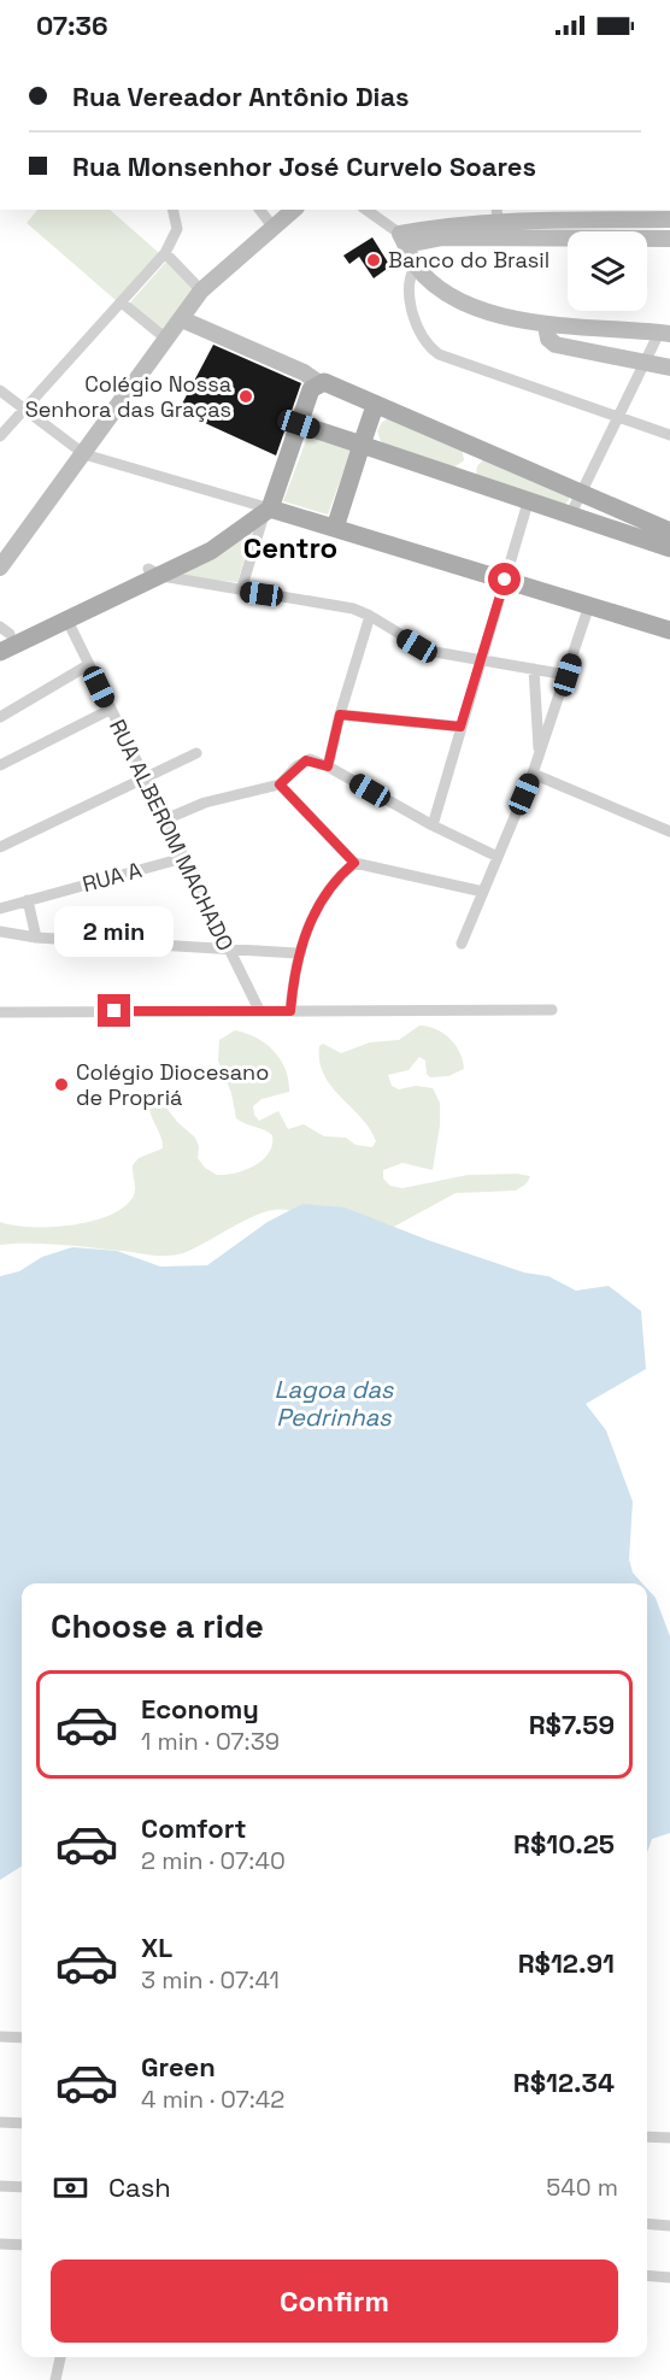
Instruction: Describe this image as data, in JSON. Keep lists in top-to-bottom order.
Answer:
{
  "streets": {
    "street": ["RUA ALBEROM MACHADO", "RUA A"]
  },
  "crossings": [
    ["RUA ALBEROM MACHADO", "RUA A"]
  ],
  "districts": ["Centro"],
  "water": ["Lagoa das Pedrinhas"],
  "places": ["Banco do Brasil", "Colégio Nossa Senhora das Graças", "Colégio Diocesano de Propriá"],
  "page": {
    "status": "07:36",
    "banner": ["Rua Vereador Antônio Dias", "Rua Monsenhor José Curvelo Soares"],
    "bubble": "2 min",
    "heading": "Choose a ride",
    "list": [
      {
        "name": "Economy",
        "note": "1 min · 07:39",
        "value": "R$7.59"
      },
      {
        "name": "Comfort",
        "note": "2 min · 07:40",
        "value": "R$10.25"
      },
      {
        "name": "XL",
        "note": "3 min · 07:41",
        "value": "R$12.91"
      },
      {
        "name": "Green",
        "note": "4 min · 07:42",
        "value": "R$12.34"
      }
    ],
    "pay": ["Cash", "540 m"],
    "buttons": "Confirm"
  }
}
